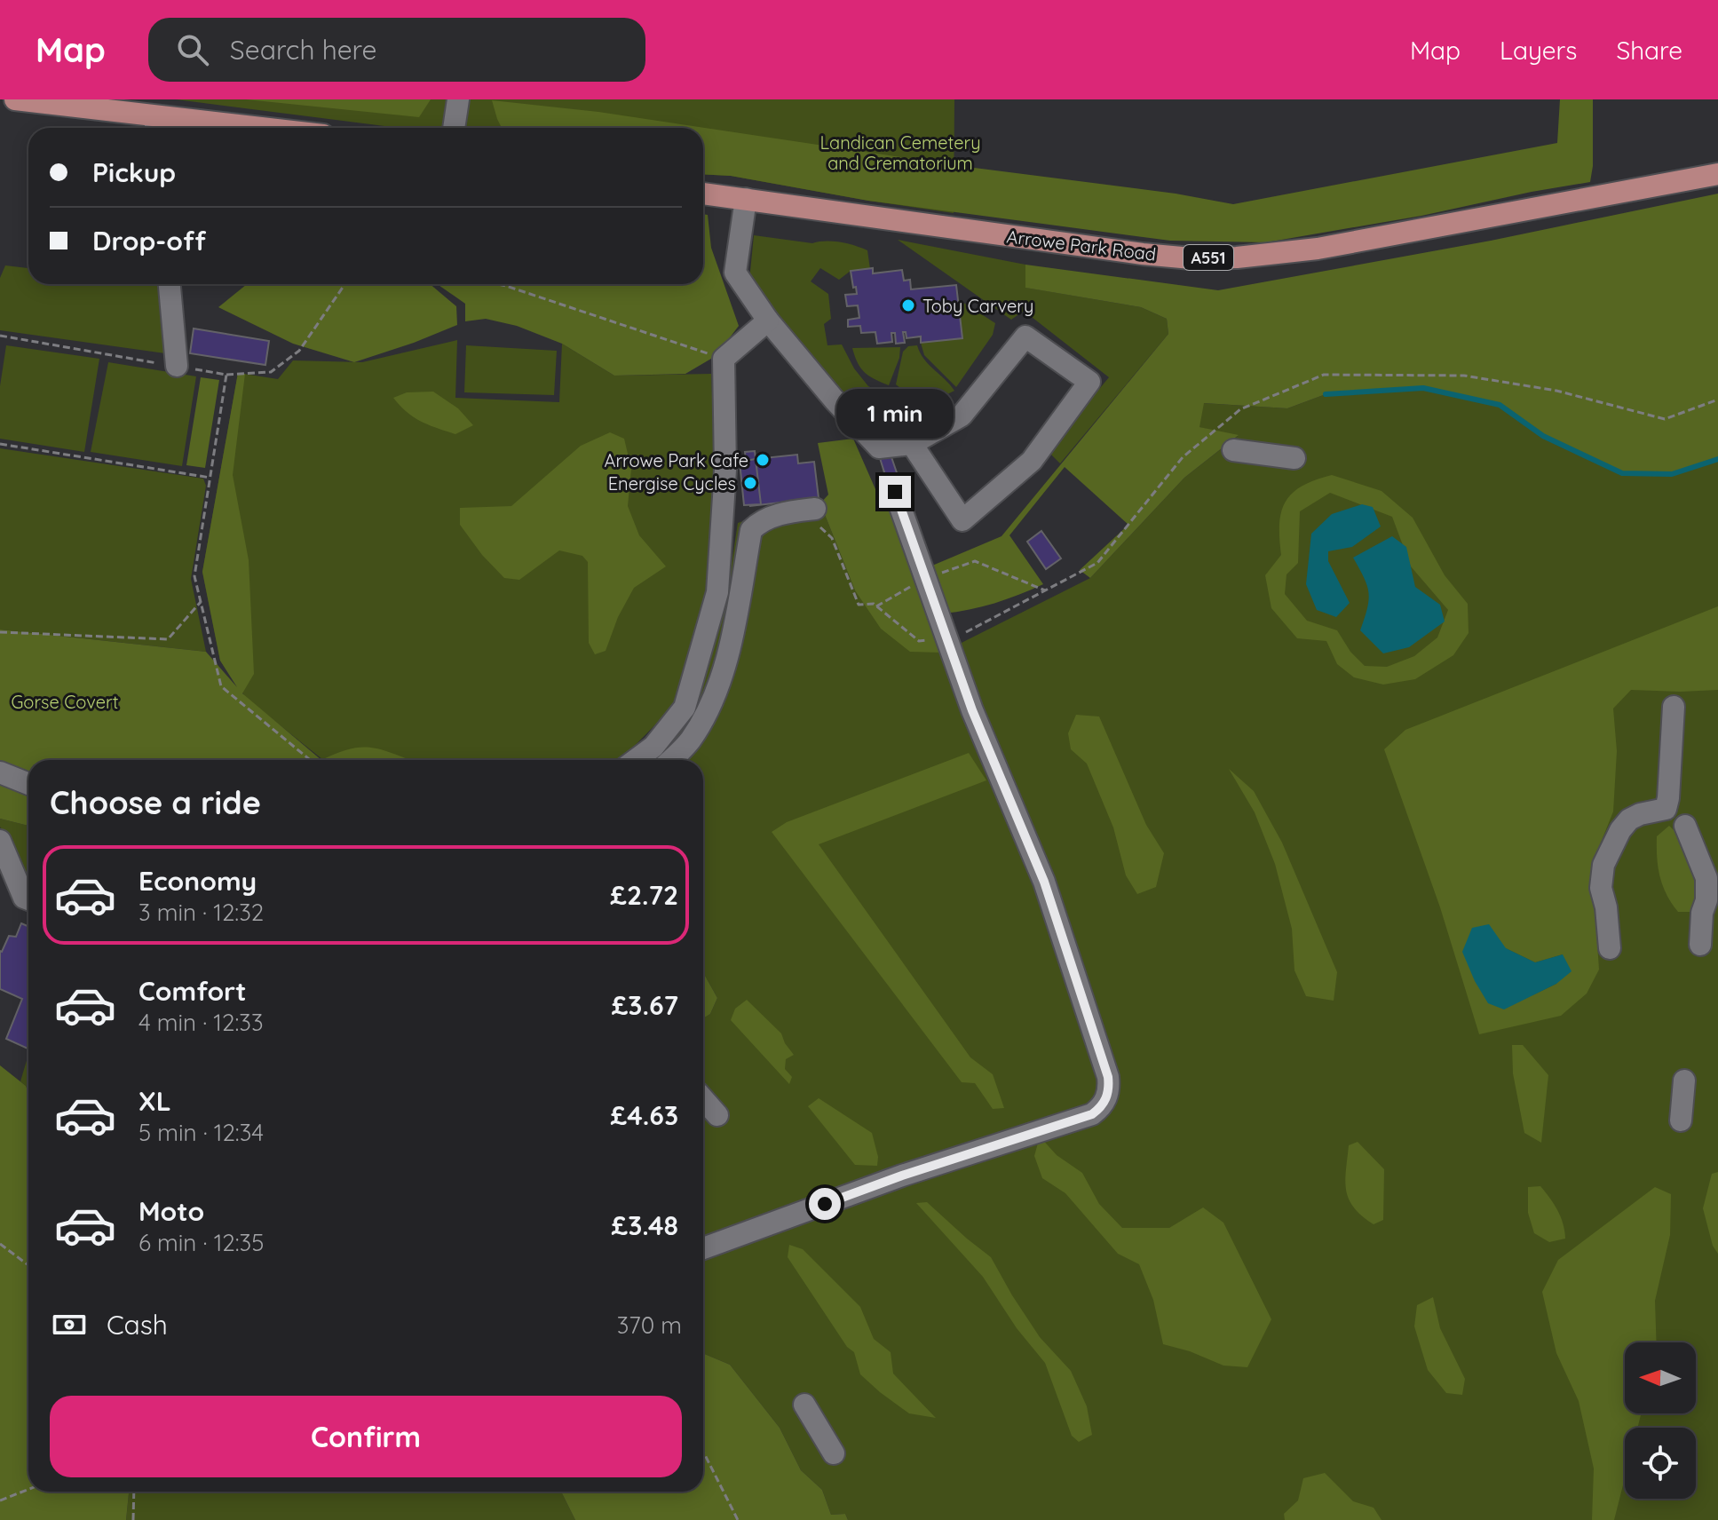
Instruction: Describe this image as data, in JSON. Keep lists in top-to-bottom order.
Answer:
{
  "streets": {
    "main road": ["Arrowe Park Road", "A551"]
  },
  "parks": ["Landican Cemetery and Crematorium", "Gorse Covert"],
  "places": ["Toby Carvery", "Arrowe Park Cafe", "Energise Cycles"],
  "north": "left",
  "page": {
    "header": "Map",
    "search": "Search here",
    "nav": ["Map", "Layers", "Share"],
    "banner": ["Pickup", "Drop-off"],
    "bubble": "1 min",
    "heading": "Choose a ride",
    "list": [
      {
        "name": "Economy",
        "note": "3 min · 12:32",
        "value": "£2.72"
      },
      {
        "name": "Comfort",
        "note": "4 min · 12:33",
        "value": "£3.67"
      },
      {
        "name": "XL",
        "note": "5 min · 12:34",
        "value": "£4.63"
      },
      {
        "name": "Moto",
        "note": "6 min · 12:35",
        "value": "£3.48"
      }
    ],
    "pay": ["Cash", "370 m"],
    "buttons": "Confirm"
  }
}
